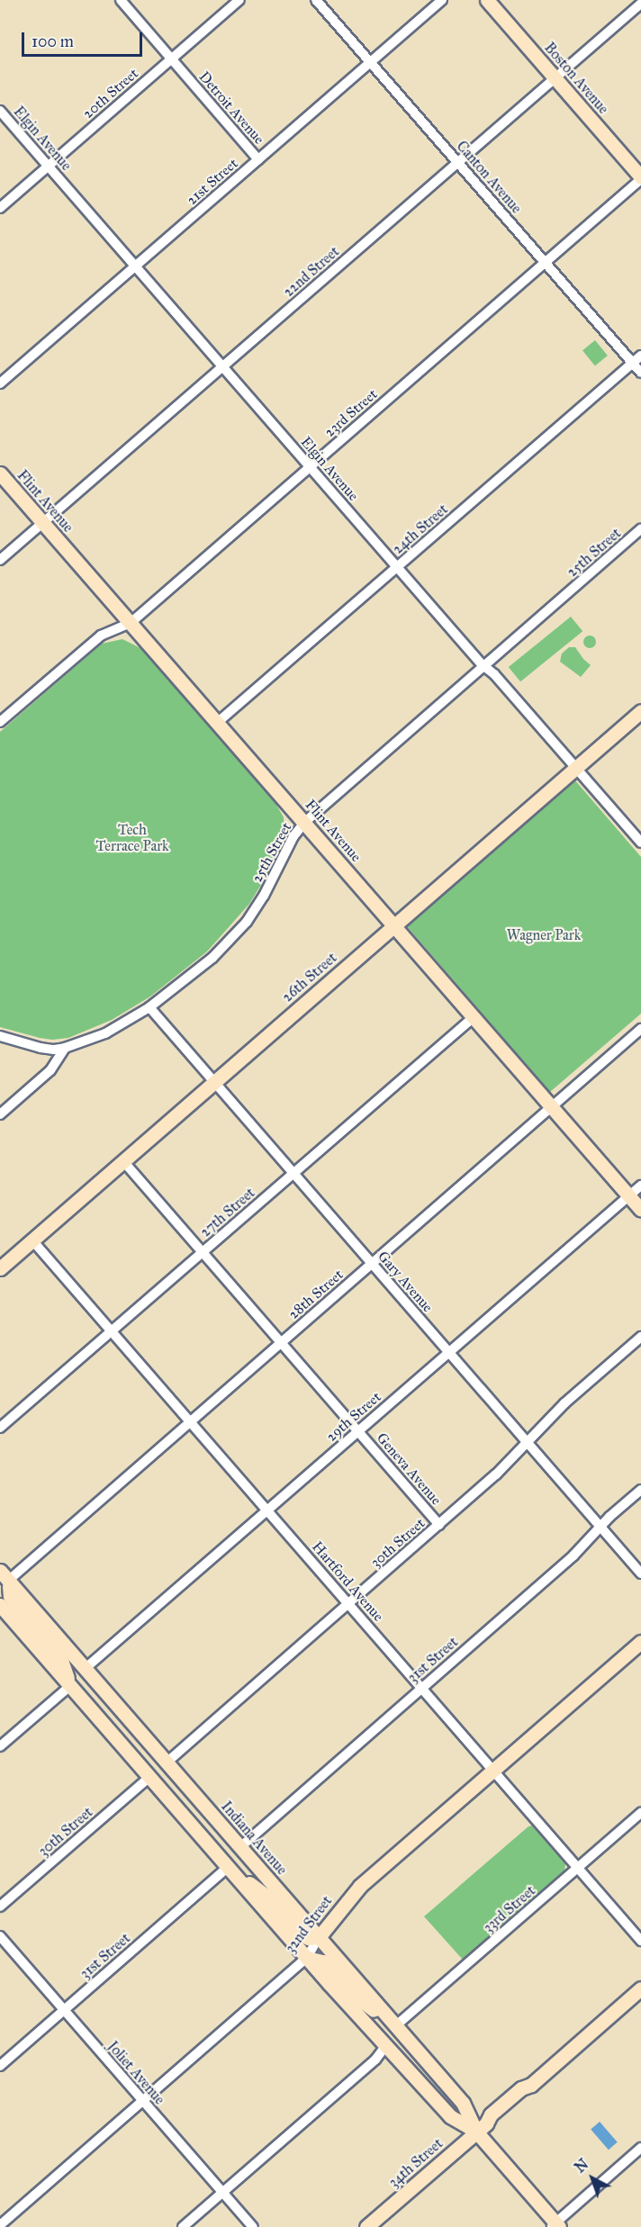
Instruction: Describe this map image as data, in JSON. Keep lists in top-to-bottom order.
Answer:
{
  "streets": {
    "street": [
      "Boston Avenue",
      "20th Street",
      "Detroit Avenue",
      "Elgin Avenue",
      "Canton Avenue",
      "21st Street",
      "22nd Street",
      "23rd Street",
      "Flint Avenue",
      "24th Street",
      "25th Street",
      "26th Street",
      "27th Street",
      "Gary Avenue",
      "28th Street",
      "29th Street",
      "Geneva Avenue",
      "30th Street",
      "Hartford Avenue",
      "31st Street",
      "Indiana Avenue",
      "33rd Street",
      "32nd Street",
      "Joliet Avenue",
      "34th Street"
    ]
  },
  "crossings": [
    ["Boston Avenue", "22nd Street"],
    ["Boston Avenue", "23rd Street"],
    ["20th Street", "Detroit Avenue"],
    ["20th Street", "Elgin Avenue"],
    ["Detroit Avenue", "21st Street"],
    ["Elgin Avenue", "21st Street"],
    ["Elgin Avenue", "22nd Street"],
    ["Elgin Avenue", "23rd Street"],
    ["Elgin Avenue", "24th Street"],
    ["Elgin Avenue", "25th Street"],
    ["Elgin Avenue", "26th Street"],
    ["Canton Avenue", "21st Street"],
    ["Canton Avenue", "22nd Street"],
    ["Canton Avenue", "23rd Street"],
    ["Canton Avenue", "24th Street"],
    ["22nd Street", "Flint Avenue"],
    ["23rd Street", "Flint Avenue"],
    ["Flint Avenue", "24th Street"],
    ["Flint Avenue", "25th Street"],
    ["Flint Avenue", "26th Street"],
    ["Flint Avenue", "27th Street"],
    ["Flint Avenue", "28th Street"],
    ["Flint Avenue", "29th Street"],
    ["25th Street", "Gary Avenue"],
    ["26th Street", "Gary Avenue"],
    ["26th Street", "Geneva Avenue"],
    ["26th Street", "Hartford Avenue"],
    ["27th Street", "Gary Avenue"],
    ["27th Street", "Geneva Avenue"],
    ["27th Street", "Hartford Avenue"],
    ["Gary Avenue", "28th Street"],
    ["Gary Avenue", "29th Street"],
    ["Gary Avenue", "30th Street"],
    ["Gary Avenue", "31st Street"],
    ["28th Street", "Geneva Avenue"],
    ["28th Street", "Hartford Avenue"],
    ["28th Street", "Indiana Avenue"],
    ["29th Street", "Geneva Avenue"],
    ["29th Street", "Hartford Avenue"],
    ["29th Street", "Indiana Avenue"],
    ["Geneva Avenue", "30th Street"],
    ["30th Street", "Hartford Avenue"],
    ["30th Street", "Indiana Avenue"],
    ["Hartford Avenue", "31st Street"],
    ["Hartford Avenue", "33rd Street"],
    ["Hartford Avenue", "32nd Street"],
    ["31st Street", "Indiana Avenue"],
    ["31st Street", "Joliet Avenue"],
    ["Indiana Avenue", "33rd Street"],
    ["Indiana Avenue", "32nd Street"],
    ["Indiana Avenue", "34th Street"],
    ["32nd Street", "Joliet Avenue"]
  ],
  "parks": ["Tech Terrace Park", "Wagner Park"],
  "scale_bar": "100 m",
  "north": "top left"
}
